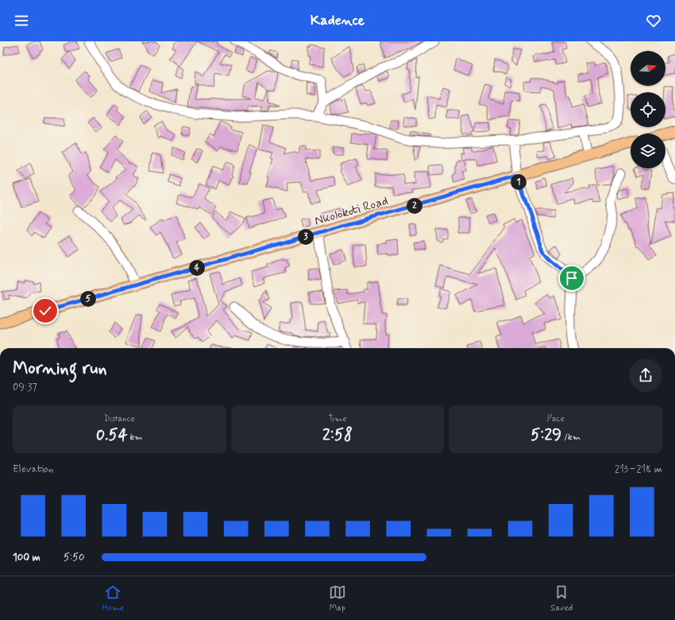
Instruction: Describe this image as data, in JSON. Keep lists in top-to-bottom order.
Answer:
{
  "streets": {
    "main road": ["Nkolokoti Road"]
  },
  "north": "right",
  "page": {
    "header": "Kadence",
    "pins": [
      "1",
      "2",
      "3",
      "4",
      "5"
    ],
    "heading": ["Morning run", "09:37"],
    "stats": [
      ["Distance", "0.54 km"],
      ["Time", "2:58"],
      ["Pace", "5:29 /km"]
    ],
    "chart": ["Elevation", "213–218 m"],
    "list": [
      {
        "name": "100 m",
        "note": "5:50"
      }
    ],
    "tabs": ["Home", "Map", "Saved"]
  }
}
